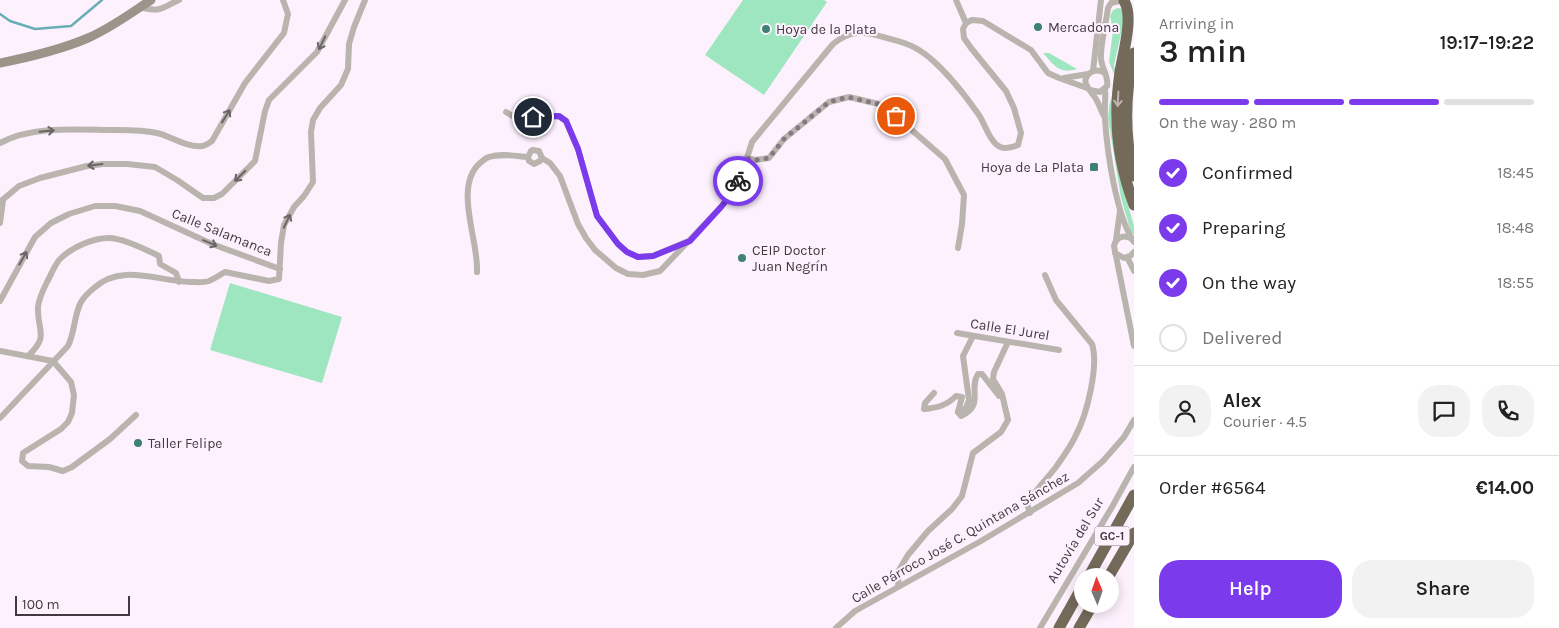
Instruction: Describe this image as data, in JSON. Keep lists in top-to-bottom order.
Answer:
{
  "streets": {
    "highway": ["GC-1", "Autovía del Sur"],
    "street": ["Calle Salamanca", "Calle El Jurel", "Calle Párroco José C. Quintana Sánchez"]
  },
  "places": {
    "other": [
      "Mercadona",
      "Hoya de la Plata",
      "CEIP Doctor Juan Negrín",
      "Taller Felipe"
    ],
    "transit": ["Hoya de La Plata"]
  },
  "scale_bar": "100 m",
  "north": "top",
  "page": {
    "heading": ["3 min", "Arriving in", "19:17–19:22"],
    "panel": [
      "Alex",
      "Courier · 4.5",
      "Order #6564",
      "€14.00"
    ],
    "bar": "On the way · 280 m",
    "list": [
      ["Confirmed", "18:45"],
      ["Preparing", "18:48"],
      ["On the way", "18:55"],
      "Delivered"
    ],
    "buttons": ["Help", "Share"],
    "scale": "100 m"
  }
}
